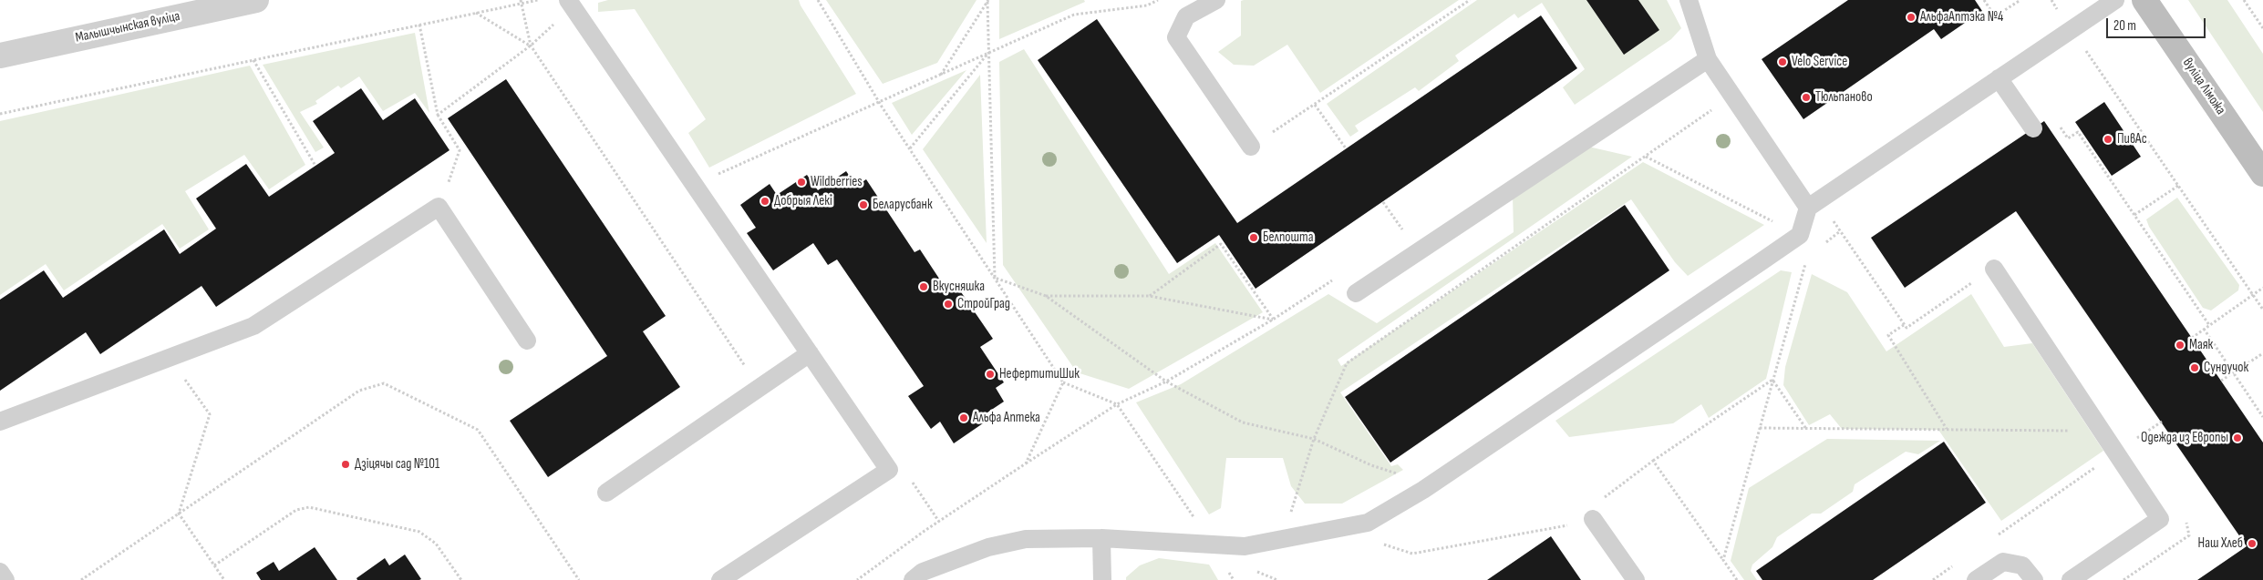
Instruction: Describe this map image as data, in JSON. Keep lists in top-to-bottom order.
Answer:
{
  "streets": {
    "street": ["Малышчынская вуліца", "вуліца Ліможа"]
  },
  "places": [
    "АльфаАптэка №4",
    "Velo Service",
    "Тюльпаново",
    "ПивАс",
    "Wildberries",
    "Добрыя Лекі",
    "Беларусбанк",
    "Белпошта",
    "Вкусняшка",
    "СтройГрад",
    "Маяк",
    "Сундучок",
    "НефертитиШик",
    "Альфа Аптека",
    "Одежда из Европы",
    "Дзіцячы сад №101",
    "Наш Хлеб"
  ],
  "scale_bar": "20 m"
}
